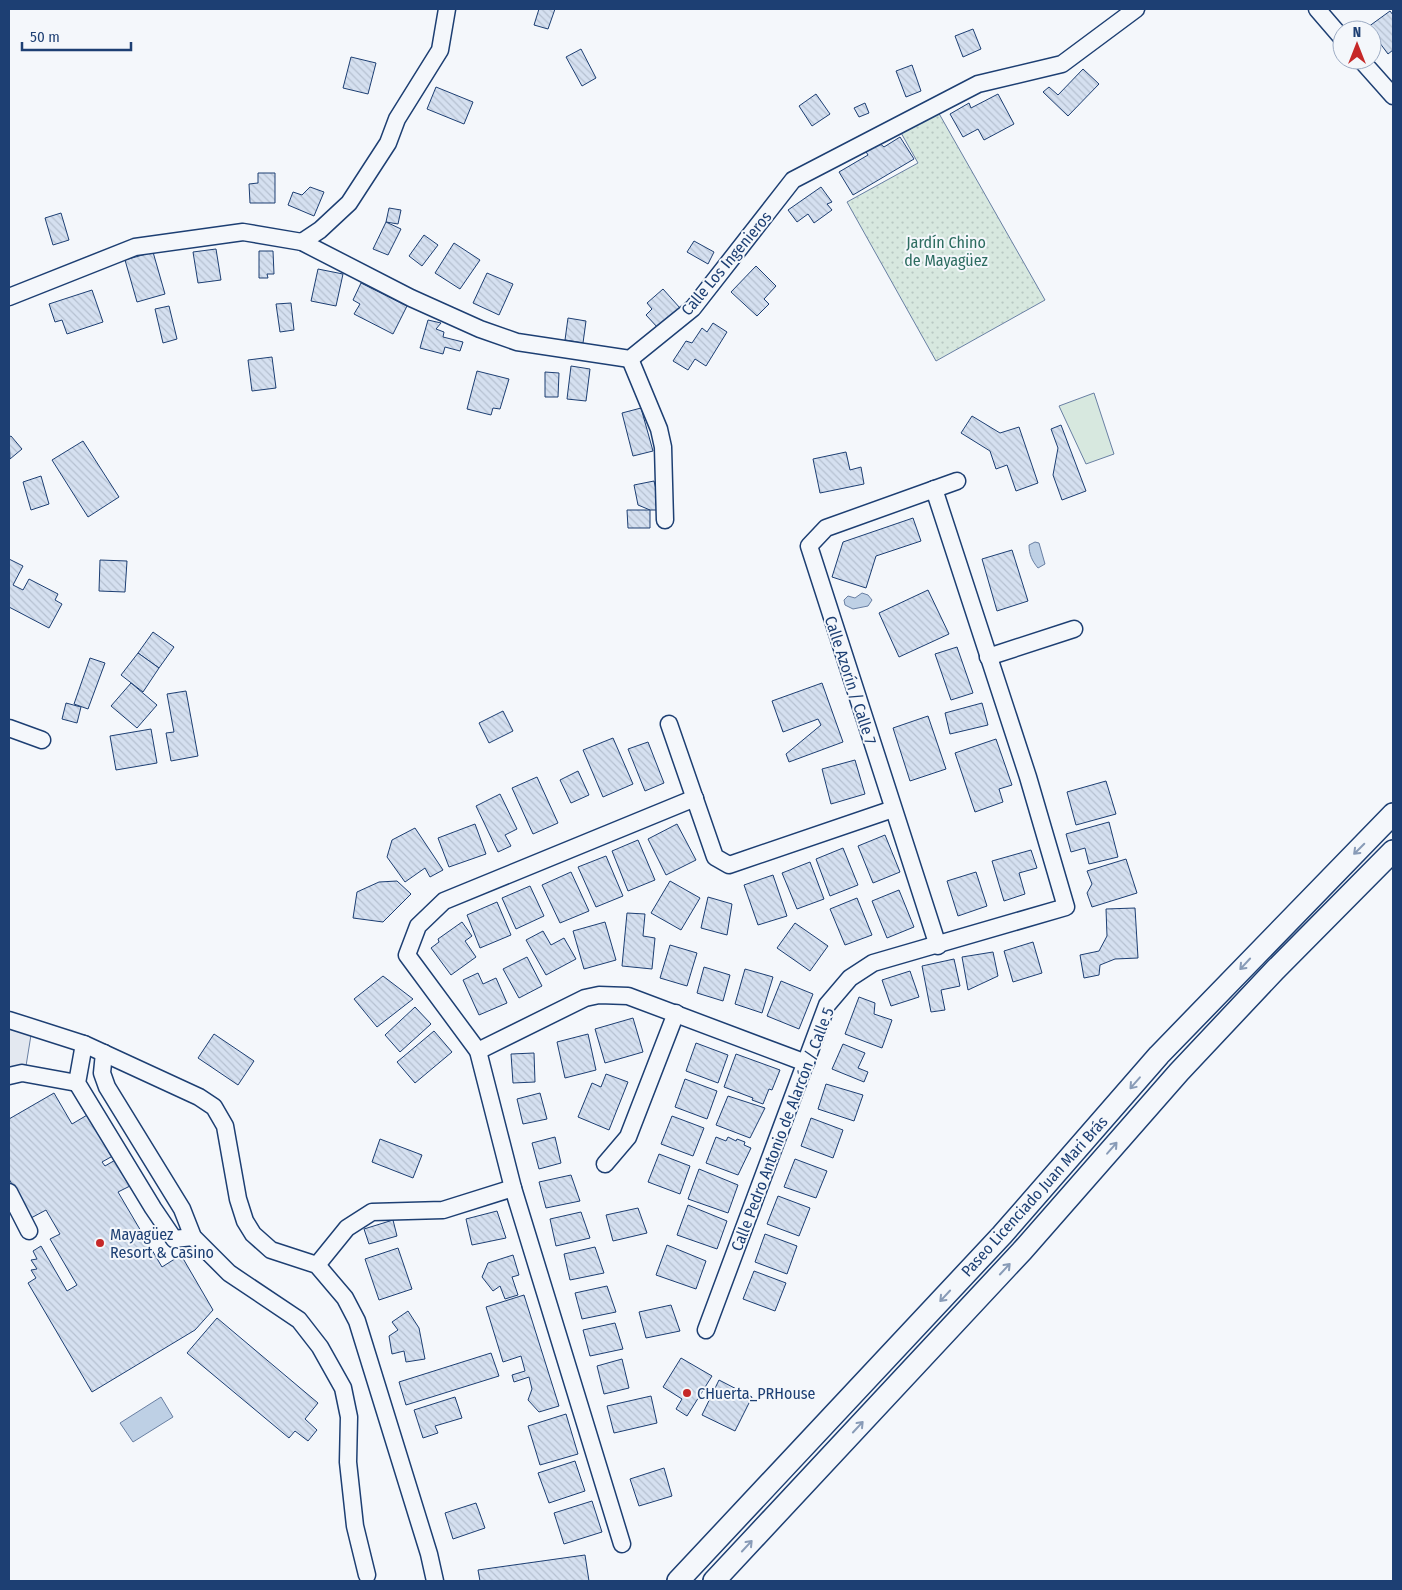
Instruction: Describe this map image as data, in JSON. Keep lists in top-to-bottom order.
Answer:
{
  "streets": {
    "main road": ["Paseo Licenciado Juan Mari Brás"],
    "street": ["Calle Los Ingenieros", "Calle Azorín / Calle 7", "Calle Pedro Antonio de Alarcón / Calle 5"]
  },
  "crossings": [
    ["Calle Azorín / Calle 7", "Calle Pedro Antonio de Alarcón / Calle 5"]
  ],
  "parks": ["Jardín Chino de Mayagüez"],
  "places": ["Mayagüez Resort & Casino", "CHuerta_PRHouse"],
  "scale_bar": "50 m",
  "north": "top"
}
